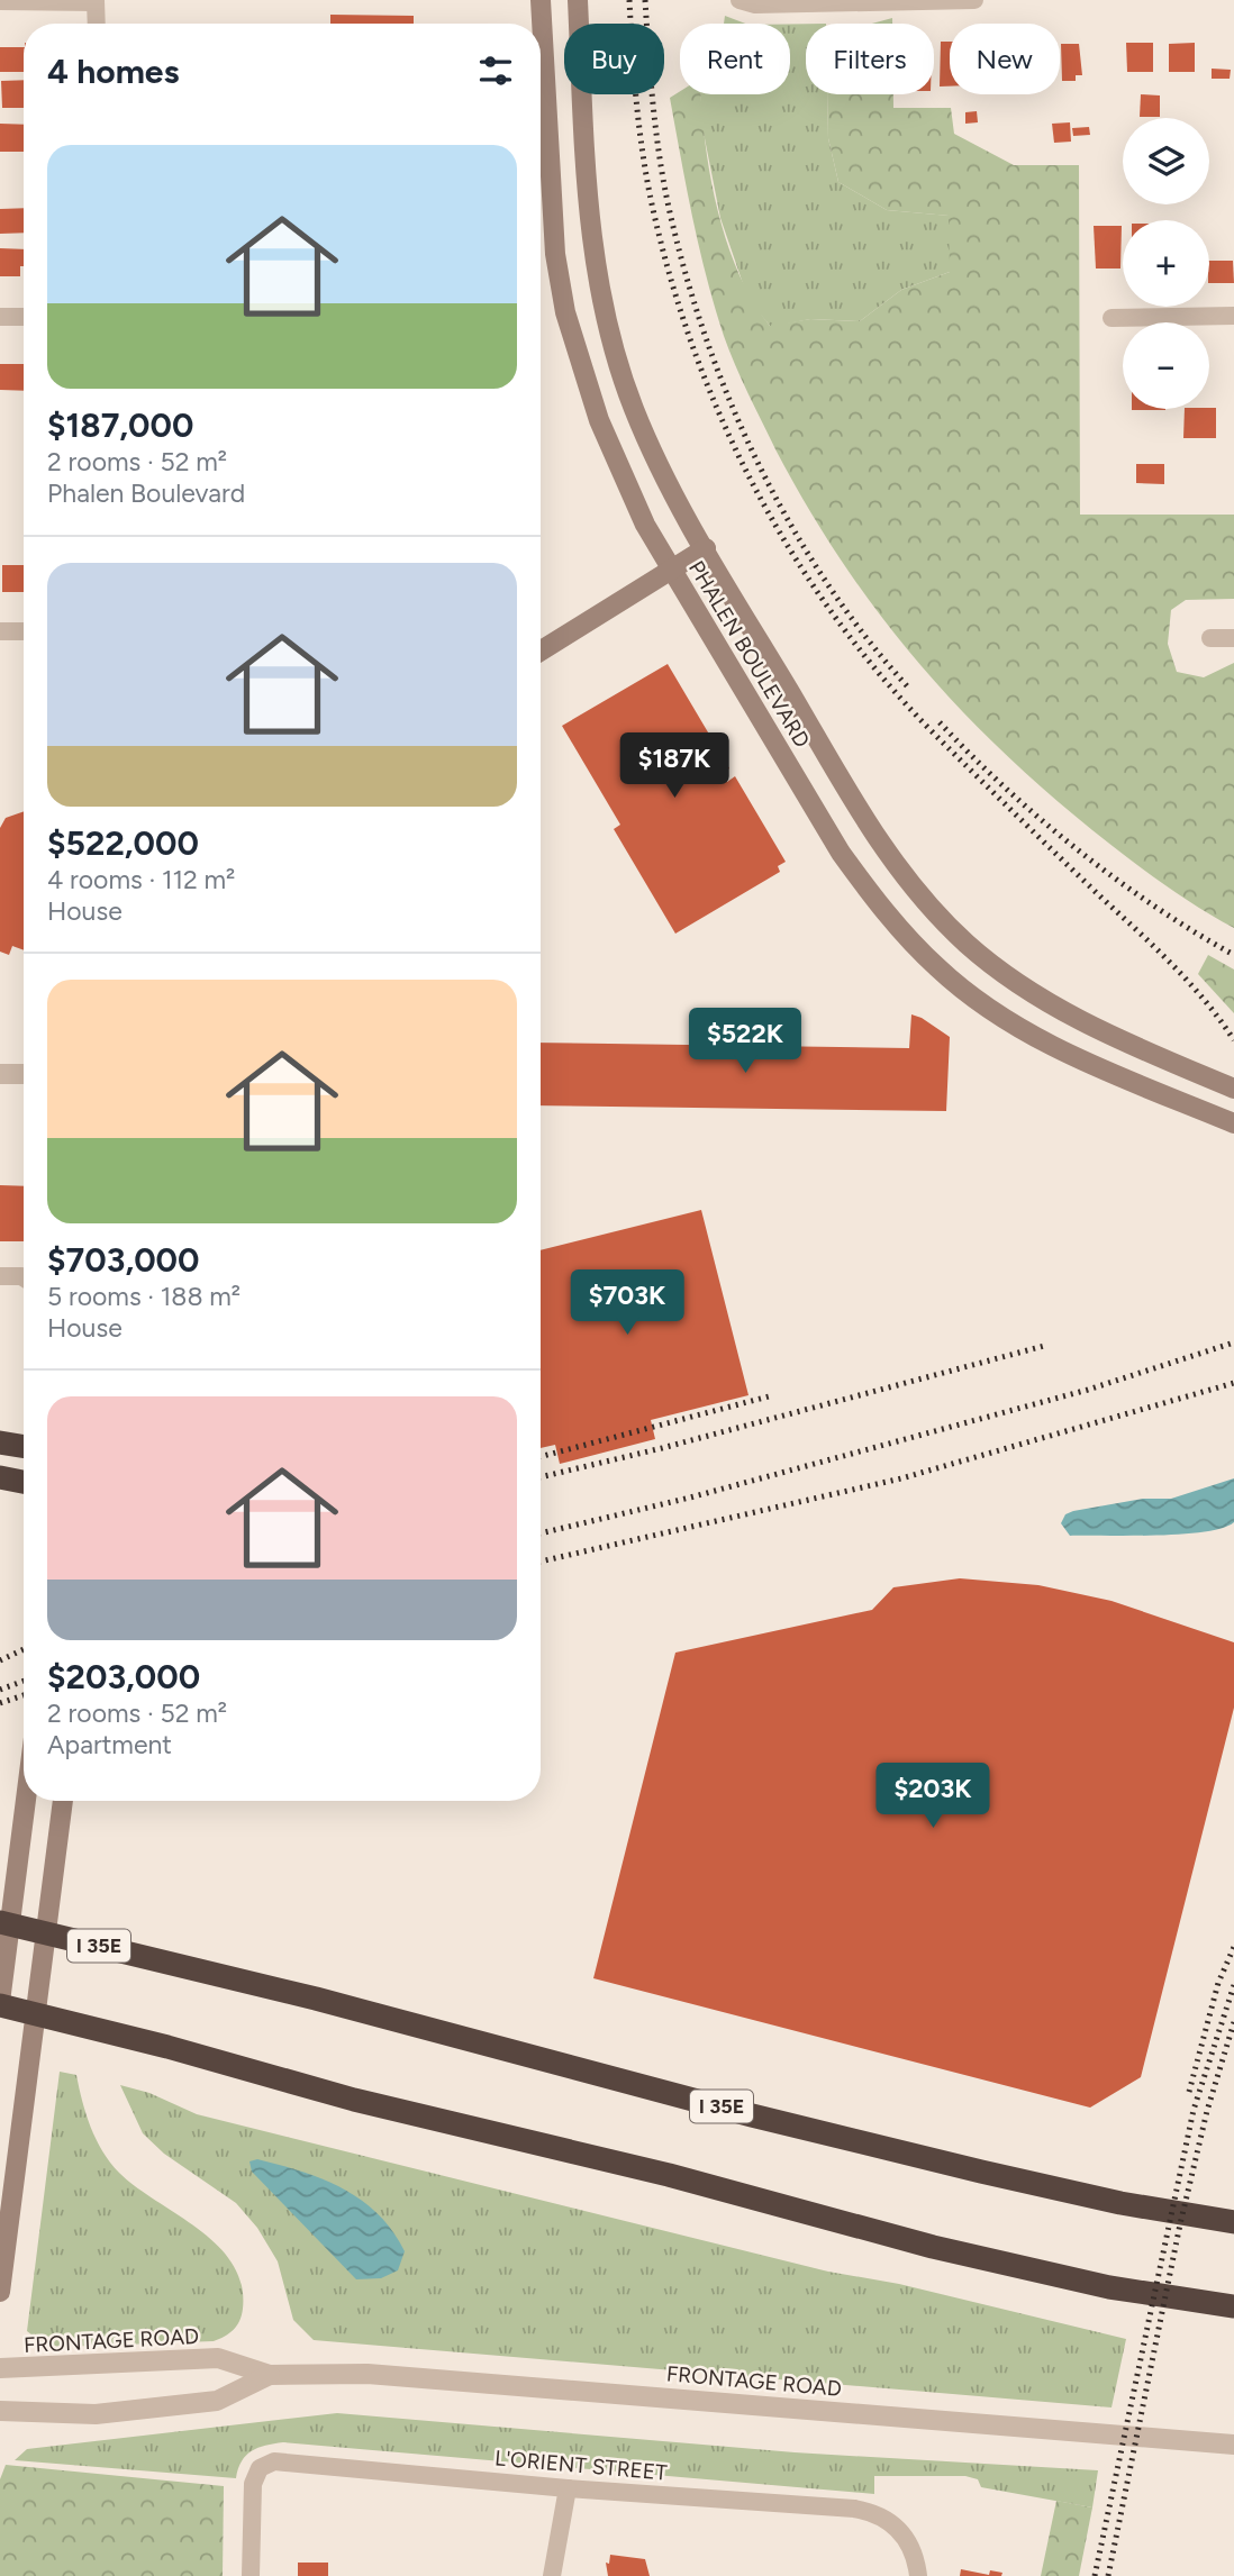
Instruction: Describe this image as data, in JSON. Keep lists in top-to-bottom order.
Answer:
{
  "streets": {
    "highway": ["I 35E"],
    "main road": ["PHALEN BOULEVARD"],
    "street": ["FRONTAGE ROAD", "L'ORIENT STREET"]
  },
  "page": {
    "chip": [
      "Buy",
      "Rent",
      "Filters",
      "New"
    ],
    "heading": "4 homes",
    "map_buttons": ["+", "−"],
    "list": [
      {
        "name": "$187,000",
        "note": "2 rooms · 52 m² · Phalen Boulevard"
      },
      {
        "name": "$522,000",
        "note": "4 rooms · 112 m² · House"
      },
      {
        "name": "$703,000",
        "note": "5 rooms · 188 m² · House"
      },
      {
        "name": "$203,000",
        "note": "2 rooms · 52 m² · Apartment"
      }
    ],
    "price": [
      "$187K",
      "$522K",
      "$703K",
      "$203K"
    ]
  }
}
